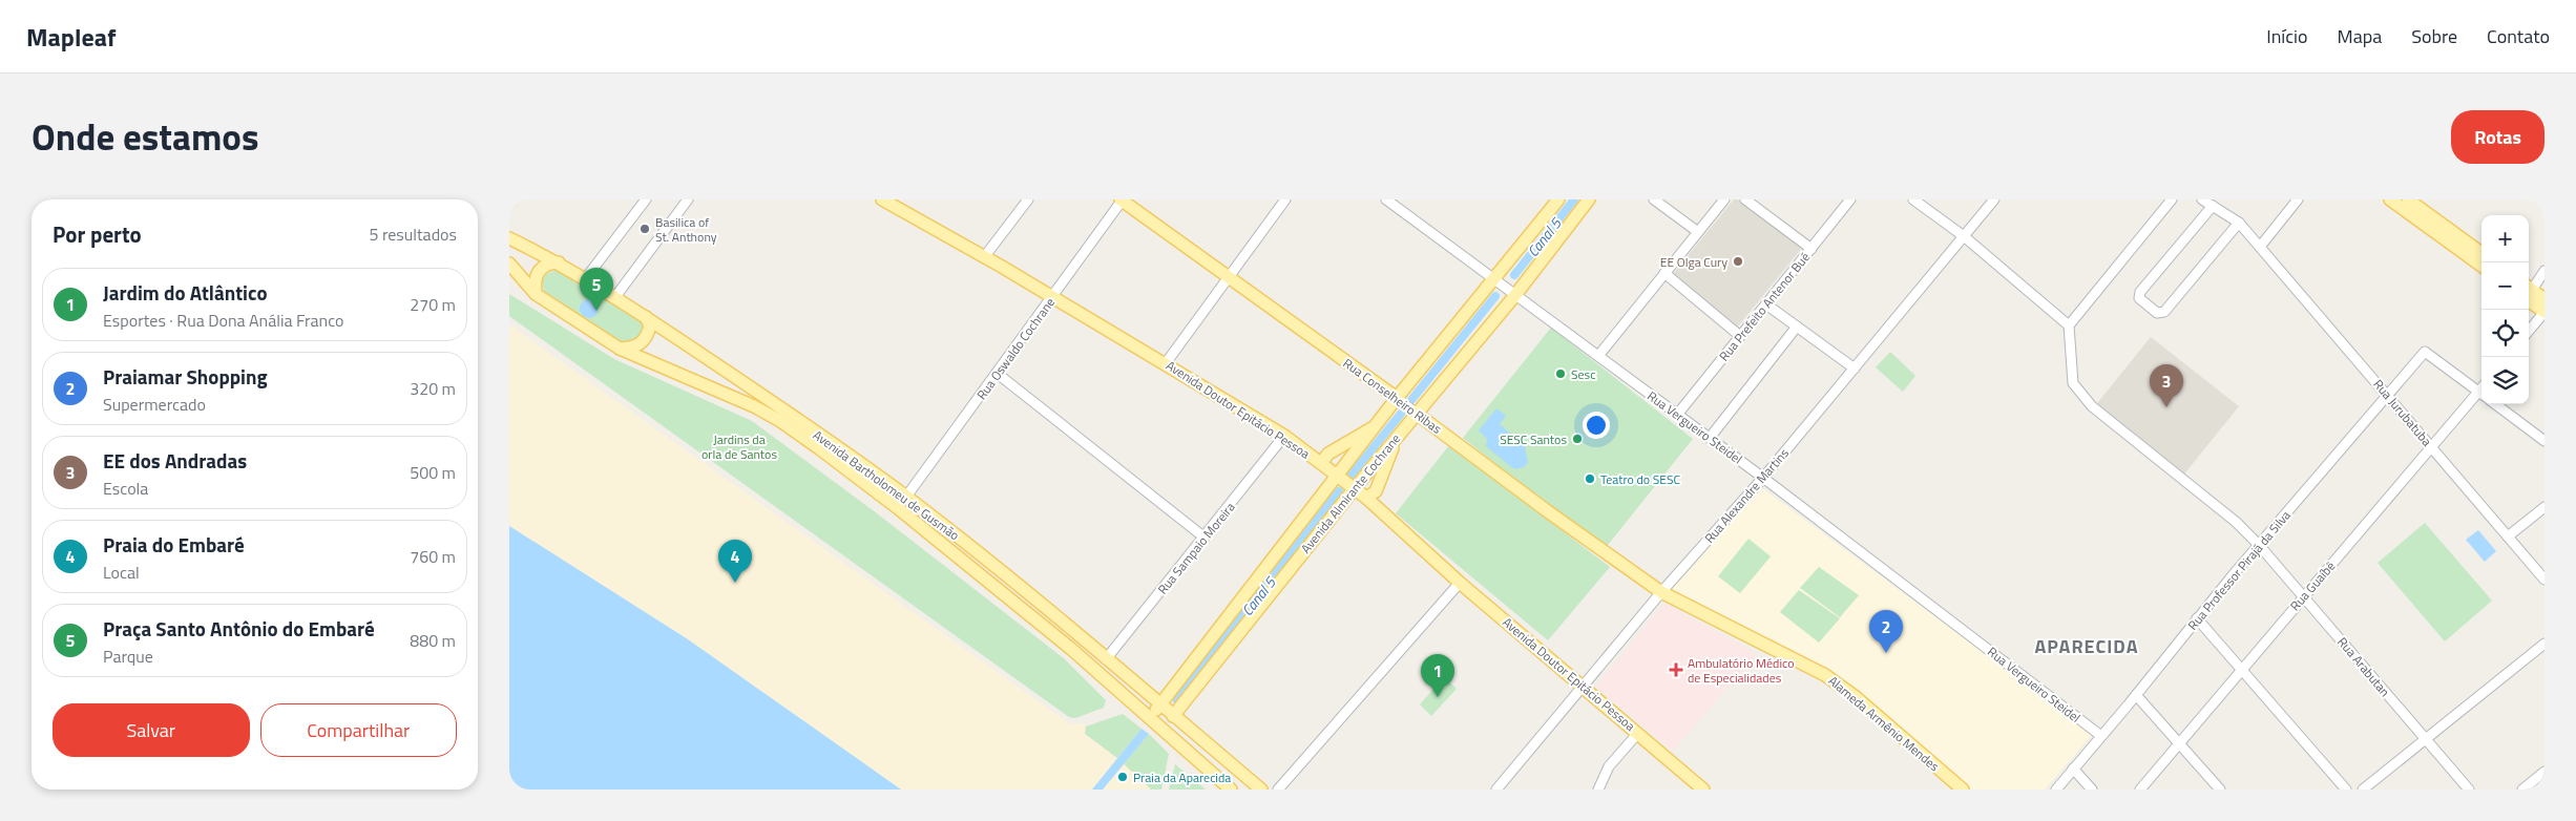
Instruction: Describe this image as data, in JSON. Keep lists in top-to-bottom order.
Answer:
{
  "streets": {
    "main road": [
      "Rua Conselheiro Ribas",
      "Avenida Doutor Epitácio Pessoa",
      "Avenida Bartholomeu de Gusmão",
      "Avenida Almirante Cochrane",
      "Alameda Armênio Mendes"
    ],
    "street": [
      "Rua Prefeito Antenor Bué",
      "Rua Oswaldo Cochrane",
      "Rua Jurubatuba",
      "Rua Vergueiro Steidel",
      "Rua Alexandre Martins",
      "Rua Sampaio Moreira",
      "Rua Professor Pirajá da Silva",
      "Rua Guaíbê",
      "Rua Arabutan"
    ]
  },
  "crossings": [
    ["Rua Prefeito Antenor Bué", "Rua Vergueiro Steidel"],
    ["Rua Oswaldo Cochrane", "Rua Conselheiro Ribas"],
    ["Rua Oswaldo Cochrane", "Avenida Doutor Epitácio Pessoa"],
    ["Rua Oswaldo Cochrane", "Avenida Bartholomeu de Gusmão"],
    ["Rua Conselheiro Ribas", "Avenida Almirante Cochrane"],
    ["Rua Conselheiro Ribas", "Rua Alexandre Martins"],
    ["Rua Conselheiro Ribas", "Alameda Armênio Mendes"],
    ["Avenida Doutor Epitácio Pessoa", "Avenida Almirante Cochrane"],
    ["Avenida Doutor Epitácio Pessoa", "Rua Alexandre Martins"],
    ["Avenida Doutor Epitácio Pessoa", "Rua Sampaio Moreira"],
    ["Rua Jurubatuba", "Rua Professor Pirajá da Silva"],
    ["Rua Jurubatuba", "Rua Guaíbê"],
    ["Rua Vergueiro Steidel", "Avenida Almirante Cochrane"],
    ["Rua Vergueiro Steidel", "Rua Alexandre Martins"],
    ["Rua Vergueiro Steidel", "Rua Professor Pirajá da Silva"],
    ["Avenida Bartholomeu de Gusmão", "Avenida Almirante Cochrane"],
    ["Avenida Bartholomeu de Gusmão", "Rua Sampaio Moreira"],
    ["Rua Alexandre Martins", "Alameda Armênio Mendes"],
    ["Rua Professor Pirajá da Silva", "Rua Guaíbê"],
    ["Rua Professor Pirajá da Silva", "Rua Arabutan"],
    ["Rua Guaíbê", "Rua Arabutan"]
  ],
  "districts": ["APARECIDA"],
  "water": ["Canal 5"],
  "parks": ["Jardins da orla de Santos"],
  "places": {
    "other": [
      "Basilica of St. Anthony",
      "EE Olga Cury",
      "Sesc",
      "SESC Santos",
      "Teatro do SESC",
      "Praia da Aparecida"
    ],
    "health": ["Ambulatório Médico de Especialidades"]
  },
  "page": {
    "header": "Mapleaf",
    "nav": [
      "Início",
      "Mapa",
      "Sobre",
      "Contato"
    ],
    "title": "Onde estamos",
    "buttons": [
      "Rotas",
      ["Salvar", "Compartilhar"]
    ],
    "heading": ["Por perto", "5 resultados"],
    "map_buttons": ["+", "−"],
    "list": [
      {
        "mark": "1",
        "name": "Jardim do Atlântico",
        "note": "Esportes · Rua Dona Anália Franco",
        "value": "270 m"
      },
      {
        "mark": "2",
        "name": "Praiamar Shopping",
        "note": "Supermercado",
        "value": "320 m"
      },
      {
        "mark": "3",
        "name": "EE dos Andradas",
        "note": "Escola",
        "value": "500 m"
      },
      {
        "mark": "4",
        "name": "Praia do Embaré",
        "note": "Local",
        "value": "760 m"
      },
      {
        "mark": "5",
        "name": "Praça Santo Antônio do Embaré",
        "note": "Parque",
        "value": "880 m"
      }
    ],
    "pins": [
      "5",
      "3",
      "4",
      "2",
      "1"
    ]
  }
}
